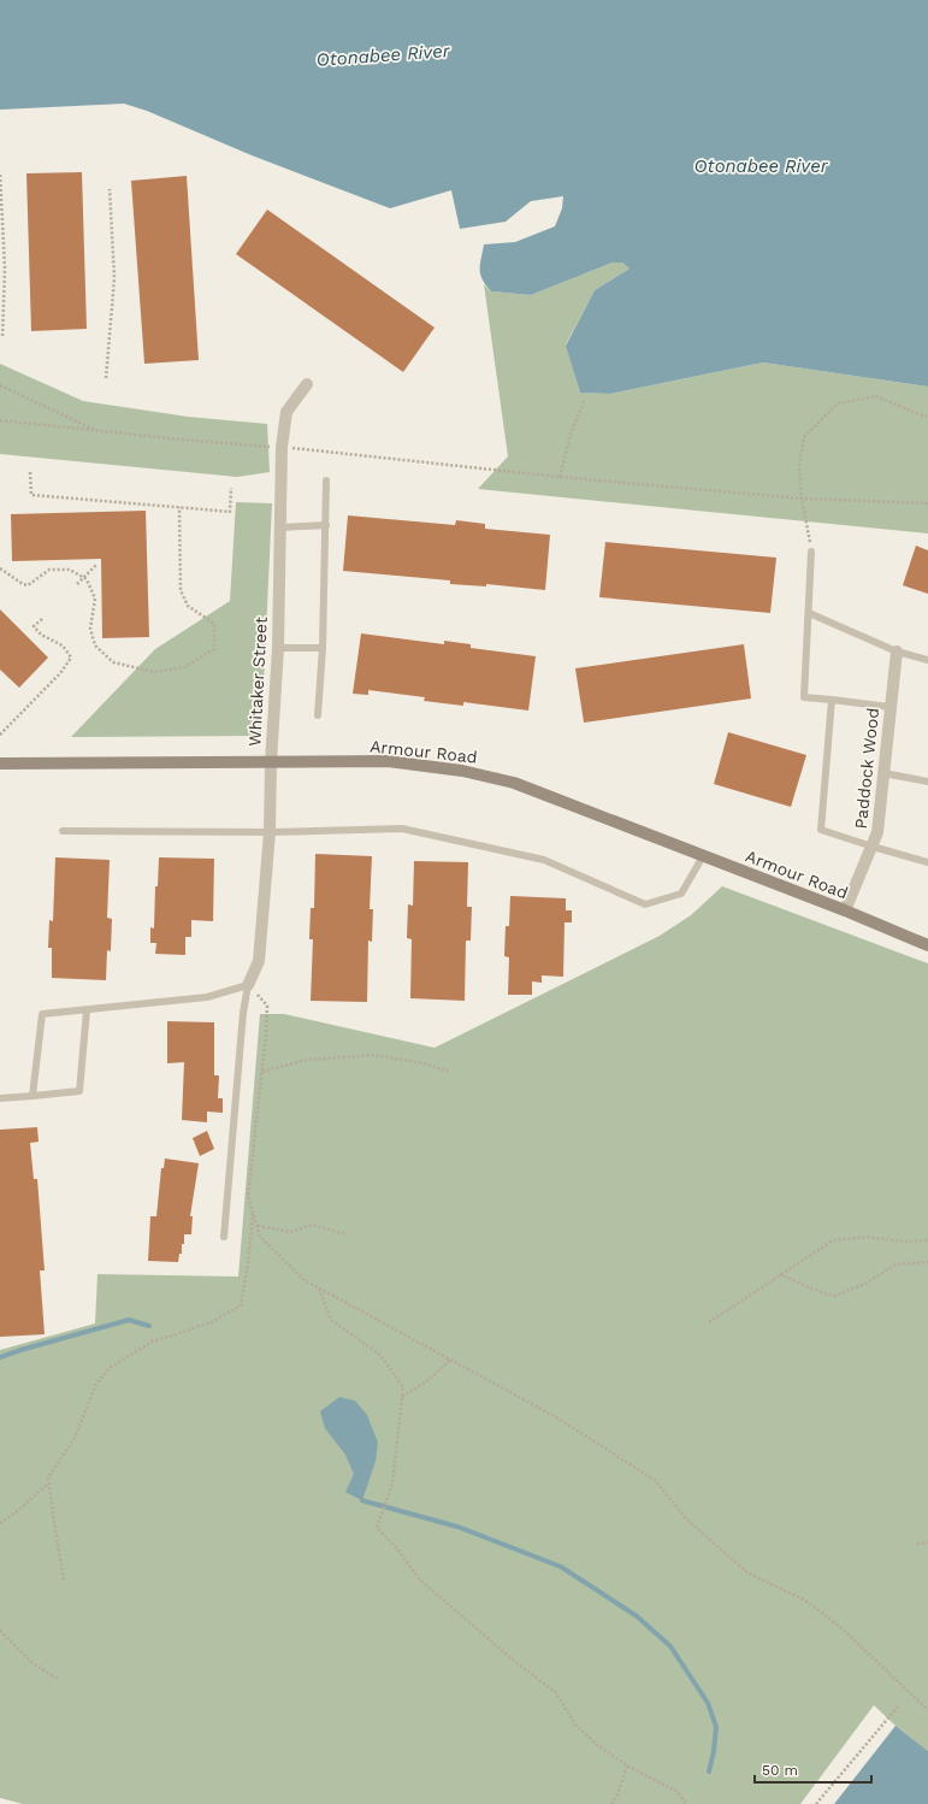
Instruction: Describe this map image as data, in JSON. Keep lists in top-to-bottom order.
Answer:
{
  "streets": {
    "main road": ["Armour Road"],
    "street": ["Whitaker Street", "Paddock Wood"]
  },
  "crossings": [
    ["Whitaker Street", "Armour Road"],
    ["Armour Road", "Paddock Wood"]
  ],
  "water": ["Otonabee River"],
  "scale_bar": "50 m"
}
